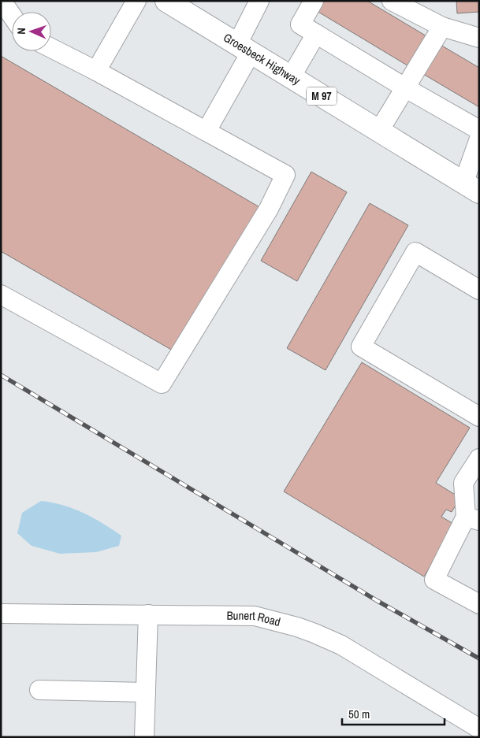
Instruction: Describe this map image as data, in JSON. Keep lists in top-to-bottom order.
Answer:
{
  "streets": {
    "main road": ["Groesbeck Highway", "M 97"],
    "street": ["Bunert Road"]
  },
  "scale_bar": "50 m",
  "north": "left"
}
